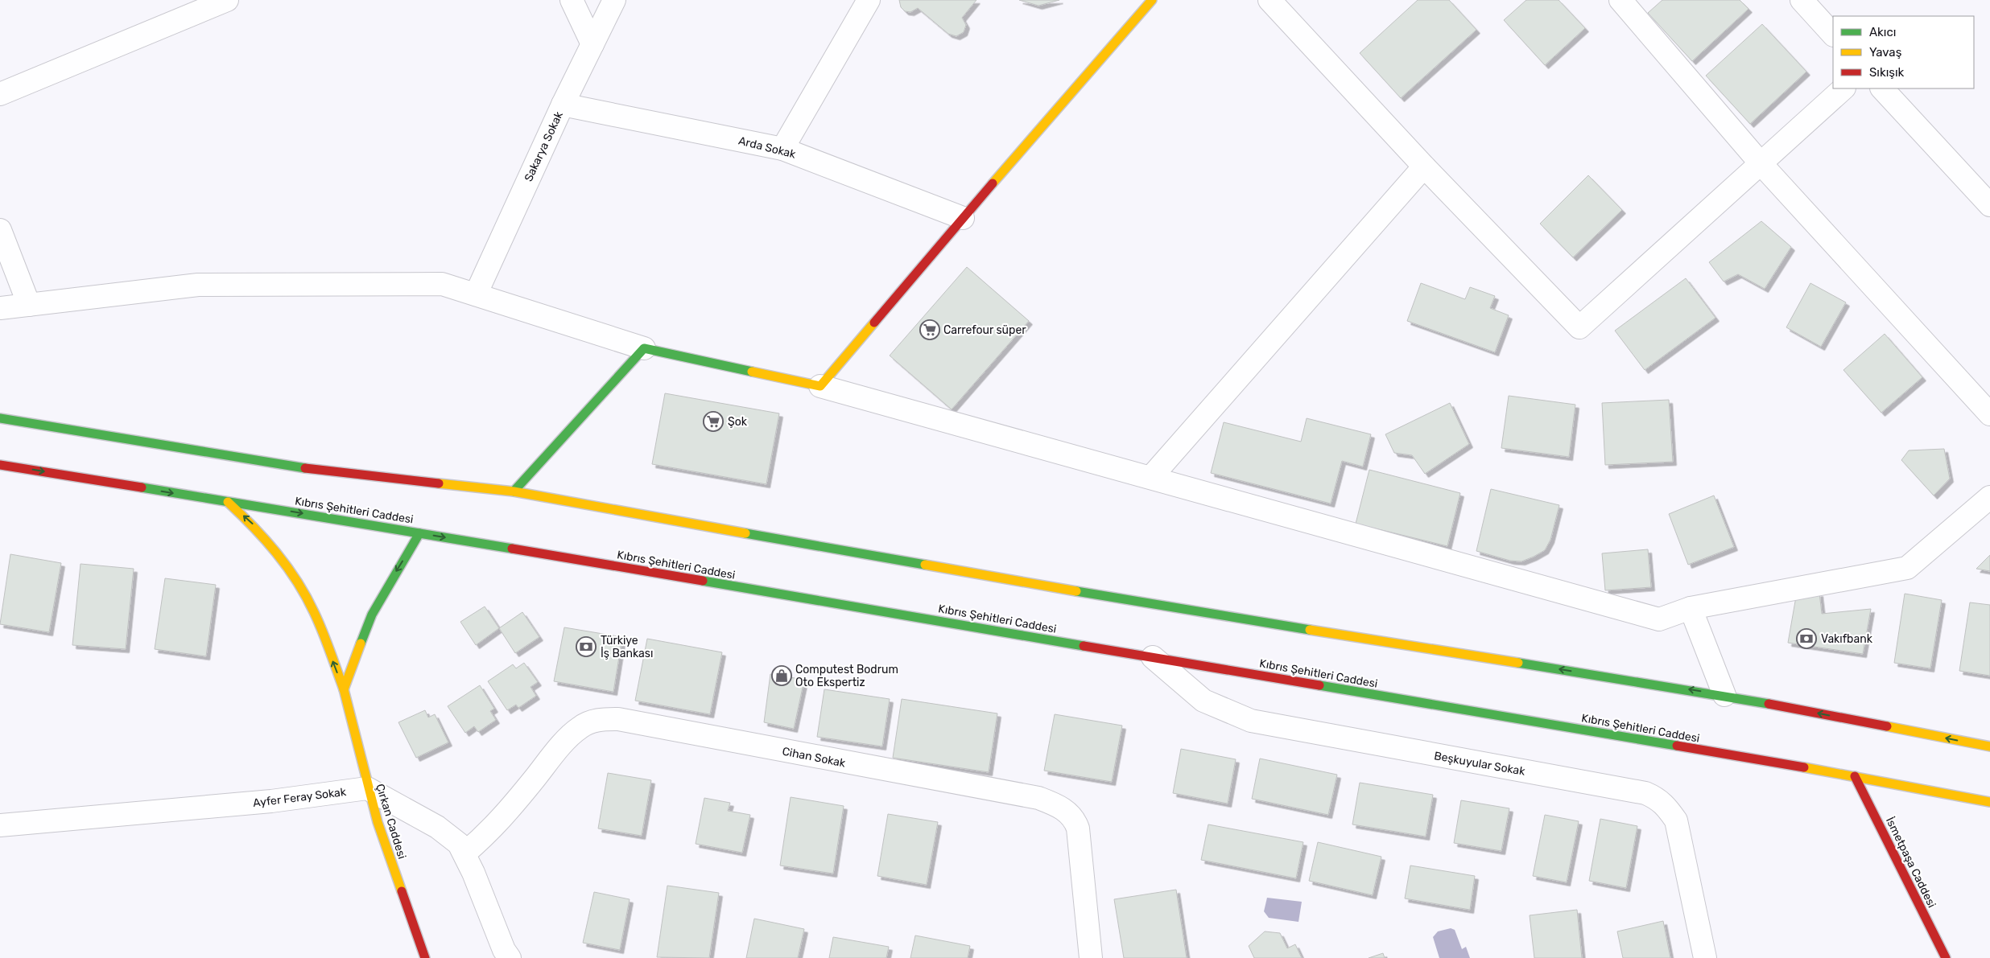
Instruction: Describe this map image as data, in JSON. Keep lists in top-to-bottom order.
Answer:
{
  "streets": {
    "main road": ["Kıbrıs Şehitleri Caddesi", "Çırkan Caddesi", "İsmetpaşa Caddesi"],
    "street": [
      "Sakarya Sokak",
      "Arda Sokak",
      "Cihan Sokak",
      "Beşkuyular Sokak",
      "Ayfer Feray Sokak"
    ]
  },
  "crossings": [
    ["Sakarya Sokak", "Arda Sokak"],
    ["Kıbrıs Şehitleri Caddesi", "Beşkuyular Sokak"],
    ["Kıbrıs Şehitleri Caddesi", "Çırkan Caddesi"],
    ["Kıbrıs Şehitleri Caddesi", "İsmetpaşa Caddesi"],
    ["Ayfer Feray Sokak", "Çırkan Caddesi"]
  ],
  "one_way": ["Çırkan Caddesi"],
  "places": {
    "supermarket": ["Carrefour süper", "Şok"],
    "bank": ["Vakıfbank", "Türkiye İş Bankası"],
    "shop": ["Computest Bodrum Oto Ekspertiz"]
  },
  "legend": ["Akıcı", "Yavaş", "Sıkışık"]
}
